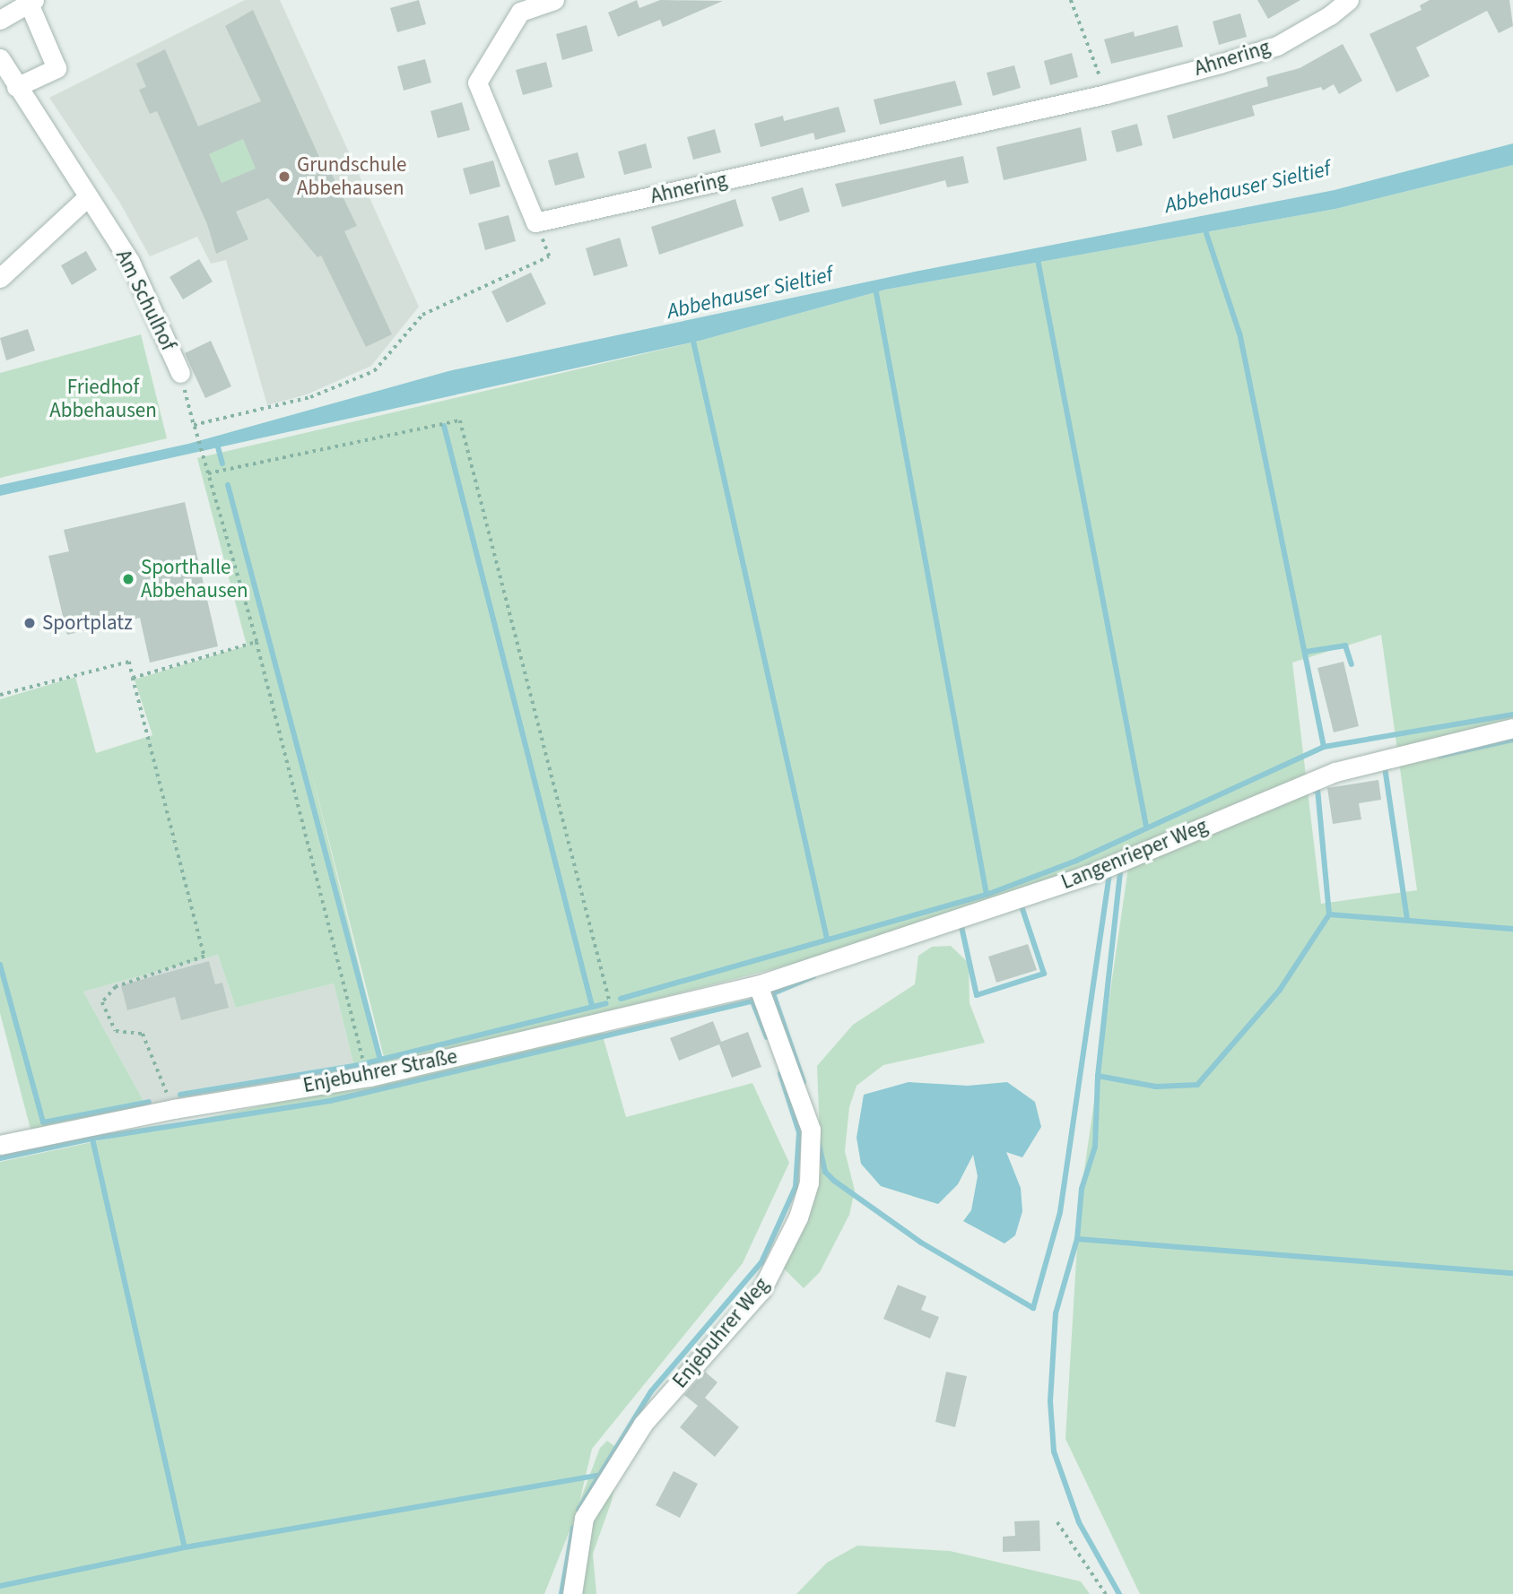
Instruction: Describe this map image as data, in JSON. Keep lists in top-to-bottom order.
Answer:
{
  "streets": {
    "street": [
      "Ahnering",
      "Am Schulhof",
      "Langenrieper Weg",
      "Enjebuhrer Straße",
      "Enjebuhrer Weg"
    ]
  },
  "crossings": [
    ["Langenrieper Weg", "Enjebuhrer Straße"],
    ["Langenrieper Weg", "Enjebuhrer Weg"],
    ["Enjebuhrer Straße", "Enjebuhrer Weg"]
  ],
  "water": ["Abbehauser Sieltief"],
  "parks": ["Friedhof Abbehausen"],
  "places": ["Grundschule Abbehausen", "Sporthalle Abbehausen", "Sportplatz"]
}
